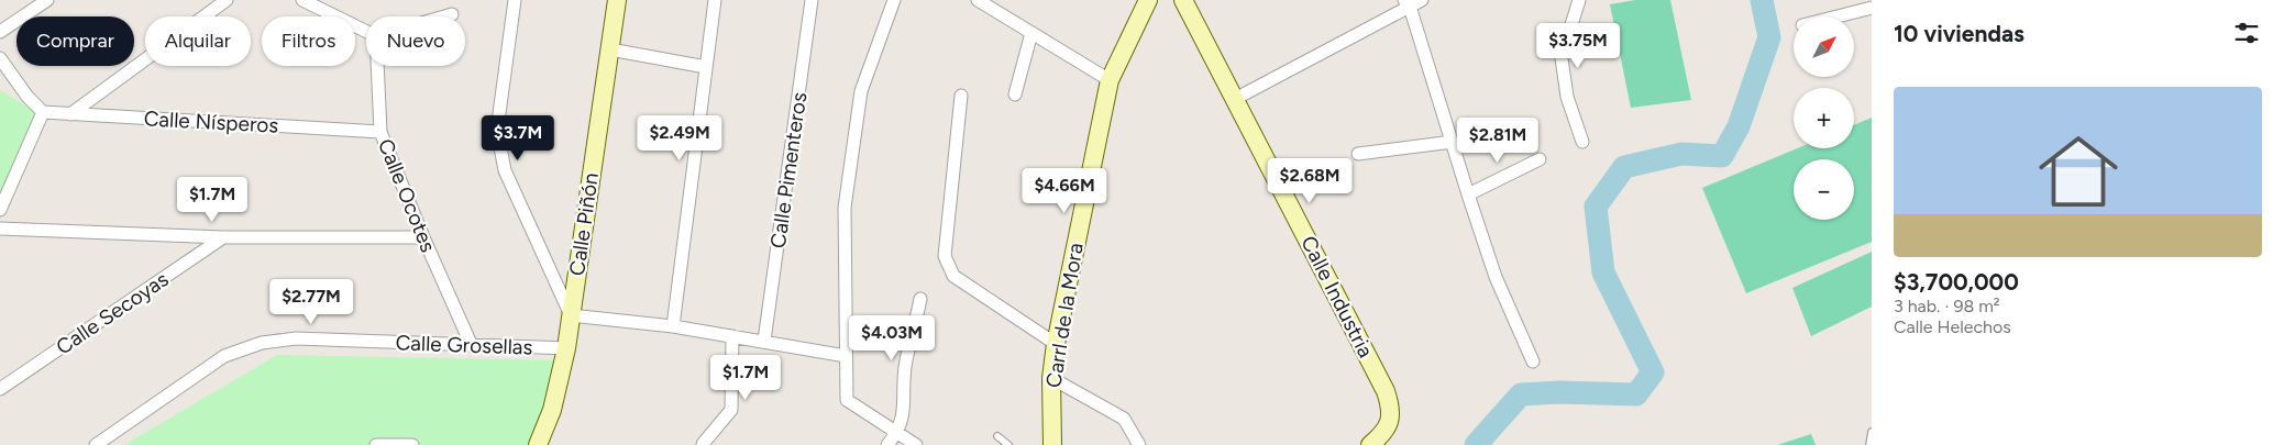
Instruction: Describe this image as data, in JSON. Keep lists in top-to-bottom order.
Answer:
{
  "streets": {
    "street": [
      "Calle Nísperos",
      "Calle Pimenteros",
      "Calle Ocotes",
      "Calle Piñón",
      "Calle Industria",
      "Calle Secoyas",
      "Carrl de la Mora",
      "Calle Grosellas"
    ]
  },
  "crossings": [
    ["Calle Nísperos", "Calle Ocotes"],
    ["Calle Ocotes", "Calle Grosellas"],
    ["Calle Piñón", "Calle Grosellas"]
  ],
  "north": "top right",
  "page": {
    "heading": "10 viviendas",
    "map_buttons": ["+", "−"],
    "chip": [
      "Comprar",
      "Alquilar",
      "Filtros",
      "Nuevo"
    ],
    "price": [
      "$3.75M",
      "$3.7M",
      "$2.49M",
      "$2.81M",
      "$2.68M",
      "$4.66M",
      "$1.7M",
      "$2.77M",
      "$4.03M",
      "$1.7M"
    ],
    "list": [
      {
        "name": "$3,700,000",
        "note": "3 hab. · 98 m² · Calle Helechos"
      }
    ]
  }
}
